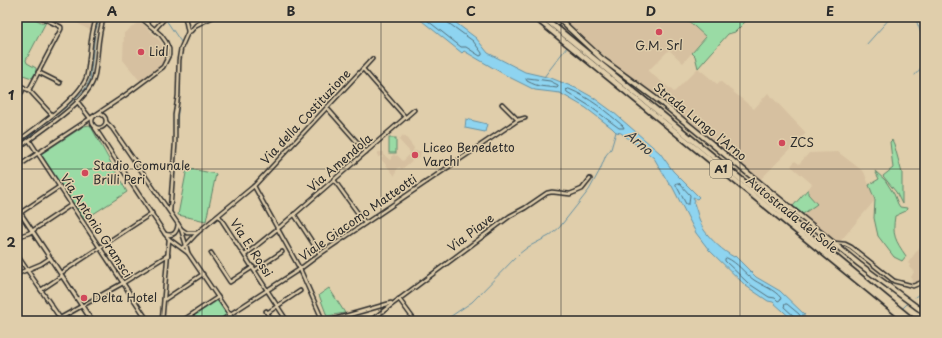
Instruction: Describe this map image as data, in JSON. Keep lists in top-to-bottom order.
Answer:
{
  "streets": {
    "highway": ["A1", "Autostrada del Sole"],
    "main road": ["Strada Lungo l'Arno"],
    "street": [
      "Via della Costituzione",
      "Via Amendola",
      "Viale Giacomo Matteotti",
      "Via Antonio Gramsci",
      "Via Piave",
      "Via E. Rossi"
    ]
  },
  "crossings": [
    ["Via della Costituzione", "Via E. Rossi"],
    ["Via Amendola", "Via E. Rossi"],
    ["Viale Giacomo Matteotti", "Via E. Rossi"]
  ],
  "water": ["Arno"],
  "places": [
    "G.M. Srl",
    "Lidl",
    "ZCS",
    "Liceo Benedetto Varchi",
    "Stadio Comunale Brilli Peri",
    "Delta Hotel"
  ],
  "grid": {
    "columns": [
      "A",
      "B",
      "C",
      "D",
      "E"
    ],
    "rows": ["1", "2"]
  }
}
